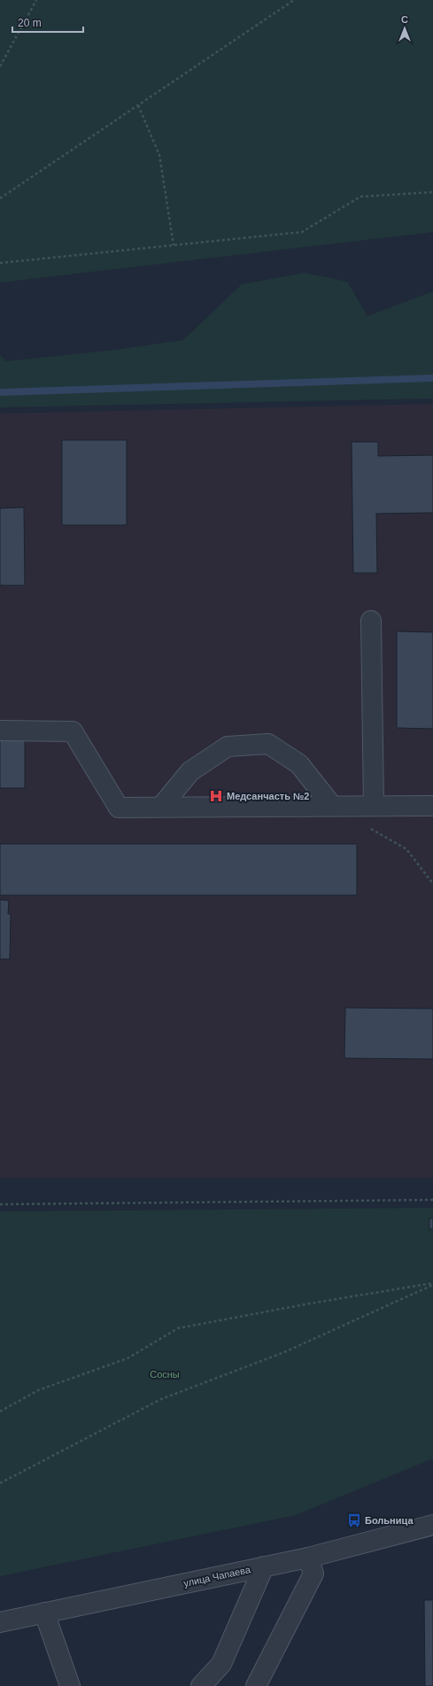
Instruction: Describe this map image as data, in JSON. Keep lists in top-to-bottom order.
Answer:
{
  "streets": {
    "street": ["улица Чапаева"]
  },
  "parks": ["Сосны"],
  "places": {
    "hospital": ["Медсанчасть №2"],
    "bus stop": ["Больница"]
  },
  "scale_bar": "20 m",
  "north": "top"
}
